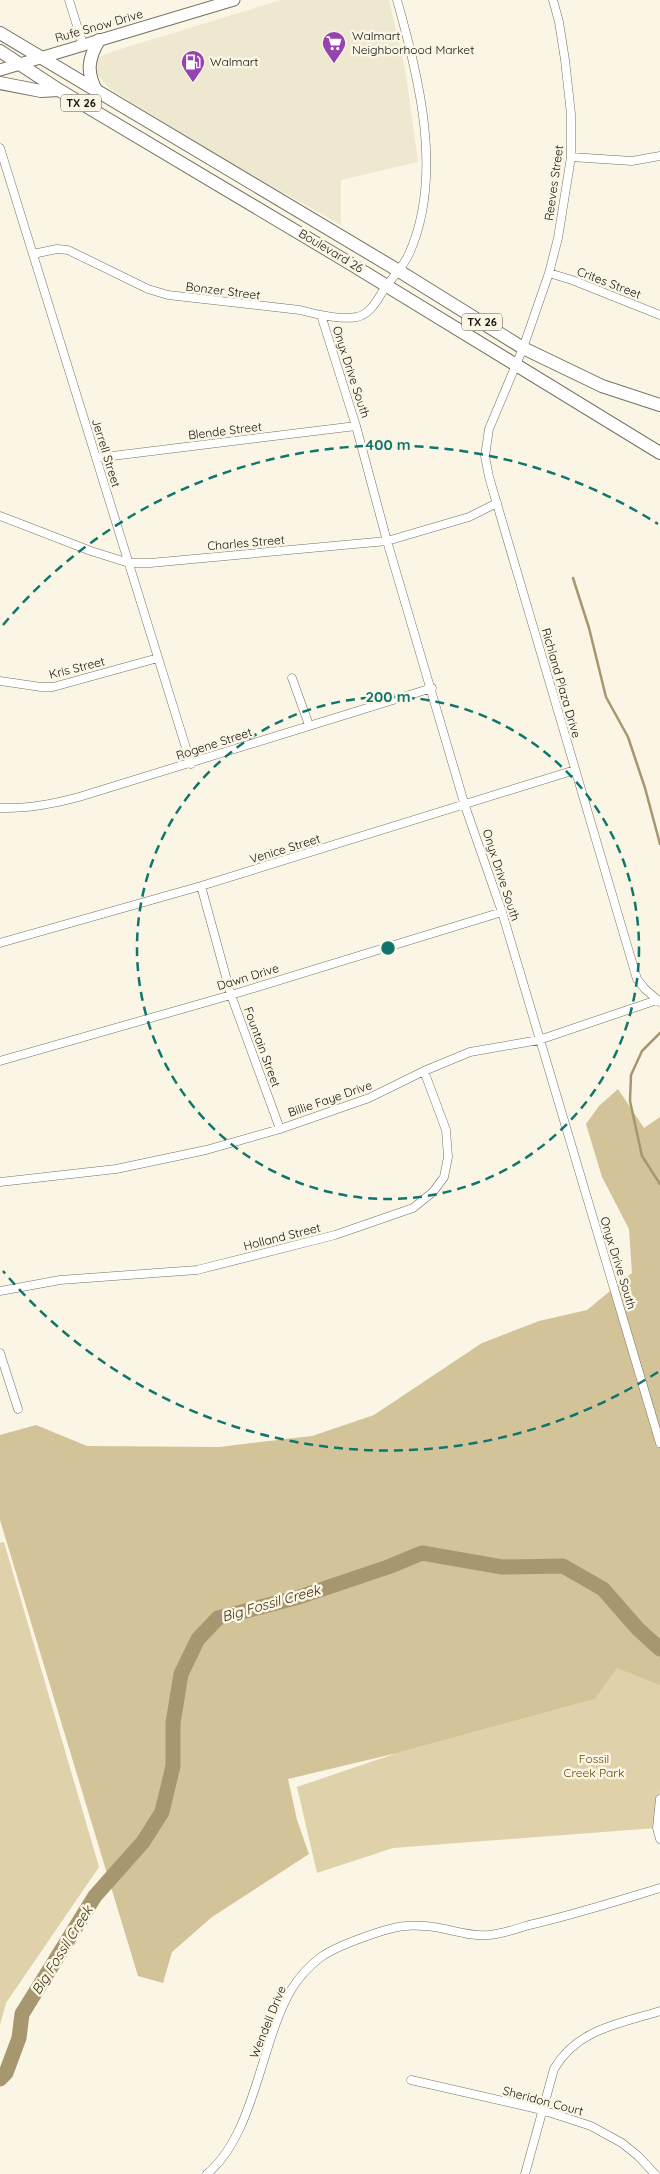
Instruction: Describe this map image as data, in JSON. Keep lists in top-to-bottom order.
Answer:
{
  "streets": {
    "main road": ["Rufe Snow Drive", "TX 26", "Boulevard 26"],
    "street": [
      "Reeves Street",
      "Crites Street",
      "Bonzer Street",
      "Onyx Drive South",
      "Blende Street",
      "Jerrell Street",
      "Charles Street",
      "Kris Street",
      "Richland Plaza Drive",
      "Rogene Street",
      "Venice Street",
      "Dawn Drive",
      "Fountain Street",
      "Billie Faye Drive",
      "Holland Street",
      "Wendell Drive",
      "Sheridon Court"
    ]
  },
  "crossings": [
    ["Rufe Snow Drive", "Boulevard 26"],
    ["Reeves Street", "Boulevard 26"],
    ["Reeves Street", "Crites Street"],
    ["Reeves Street", "Richland Plaza Drive"],
    ["Boulevard 26", "Bonzer Street"],
    ["Boulevard 26", "Richland Plaza Drive"],
    ["Bonzer Street", "Onyx Drive South"],
    ["Bonzer Street", "Jerrell Street"],
    ["Onyx Drive South", "Blende Street"],
    ["Onyx Drive South", "Charles Street"],
    ["Onyx Drive South", "Rogene Street"],
    ["Onyx Drive South", "Venice Street"],
    ["Onyx Drive South", "Dawn Drive"],
    ["Onyx Drive South", "Billie Faye Drive"],
    ["Blende Street", "Jerrell Street"],
    ["Jerrell Street", "Charles Street"],
    ["Jerrell Street", "Kris Street"],
    ["Jerrell Street", "Rogene Street"],
    ["Charles Street", "Richland Plaza Drive"],
    ["Richland Plaza Drive", "Venice Street"],
    ["Richland Plaza Drive", "Billie Faye Drive"],
    ["Venice Street", "Fountain Street"],
    ["Dawn Drive", "Fountain Street"],
    ["Fountain Street", "Billie Faye Drive"],
    ["Billie Faye Drive", "Holland Street"]
  ],
  "water": ["Big Fossil Creek"],
  "parks": ["Fossil Creek Park"],
  "places": {
    "supermarket": ["Walmart Neighborhood Market"],
    "fuel station": ["Walmart"]
  },
  "rings": ["400 m", "200 m"]
}
